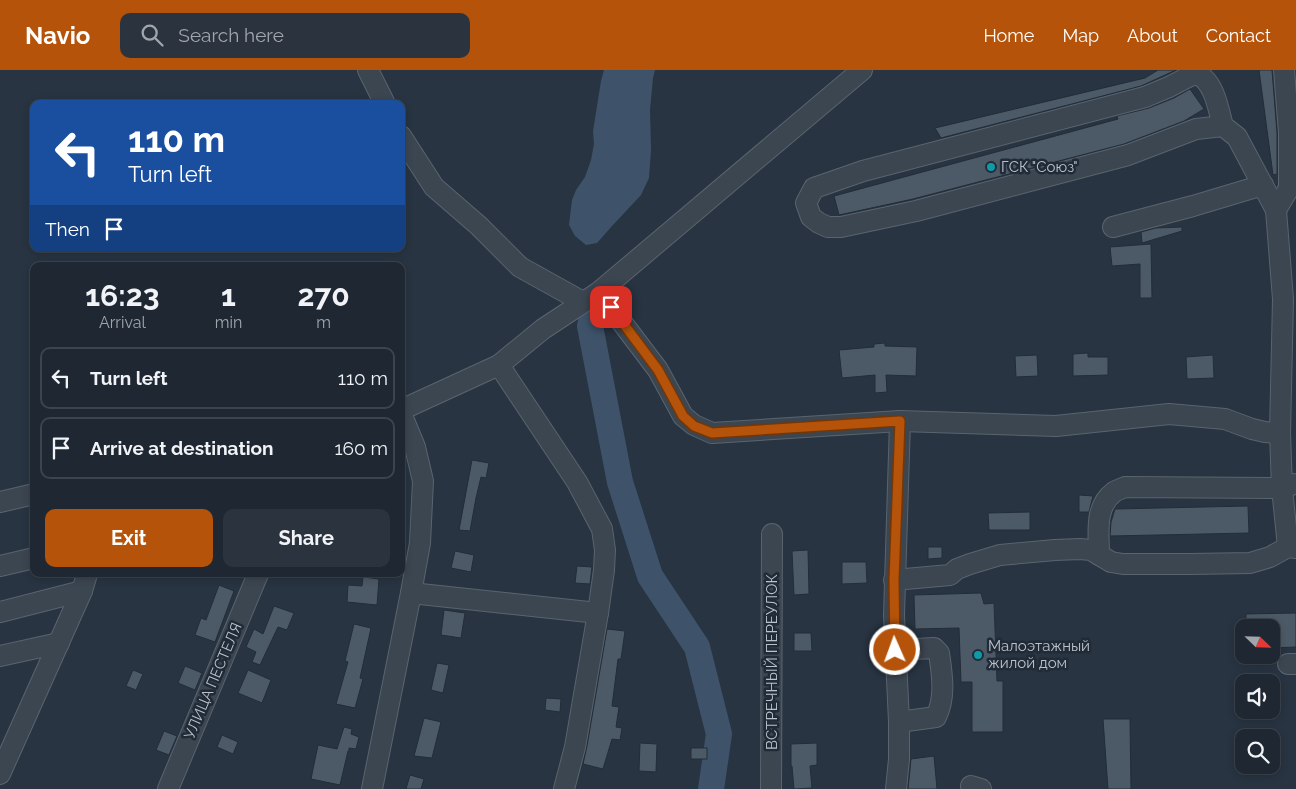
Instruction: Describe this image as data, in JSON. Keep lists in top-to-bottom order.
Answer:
{
  "streets": {
    "street": ["ВСТРЕЧНЫЙ ПЕРЕУЛОК", "УЛИЦА ПЕСТЕЛЯ"]
  },
  "places": ["ГСК \"Союз\"", "Малоэтажный жилой дом"],
  "north": "bottom right",
  "page": {
    "header": "Navio",
    "search": "Search here",
    "nav": [
      "Home",
      "Map",
      "About",
      "Contact"
    ],
    "turn": ["110 m", "Turn left"],
    "then": "Then",
    "eta": [
      "16:23",
      "Arrival",
      "1",
      "min",
      "270",
      "m"
    ],
    "list": [
      {
        "name": "Turn left",
        "value": "110 m"
      },
      {
        "name": "Arrive at destination",
        "value": "160 m"
      }
    ],
    "buttons": ["Exit", "Share"]
  }
}
